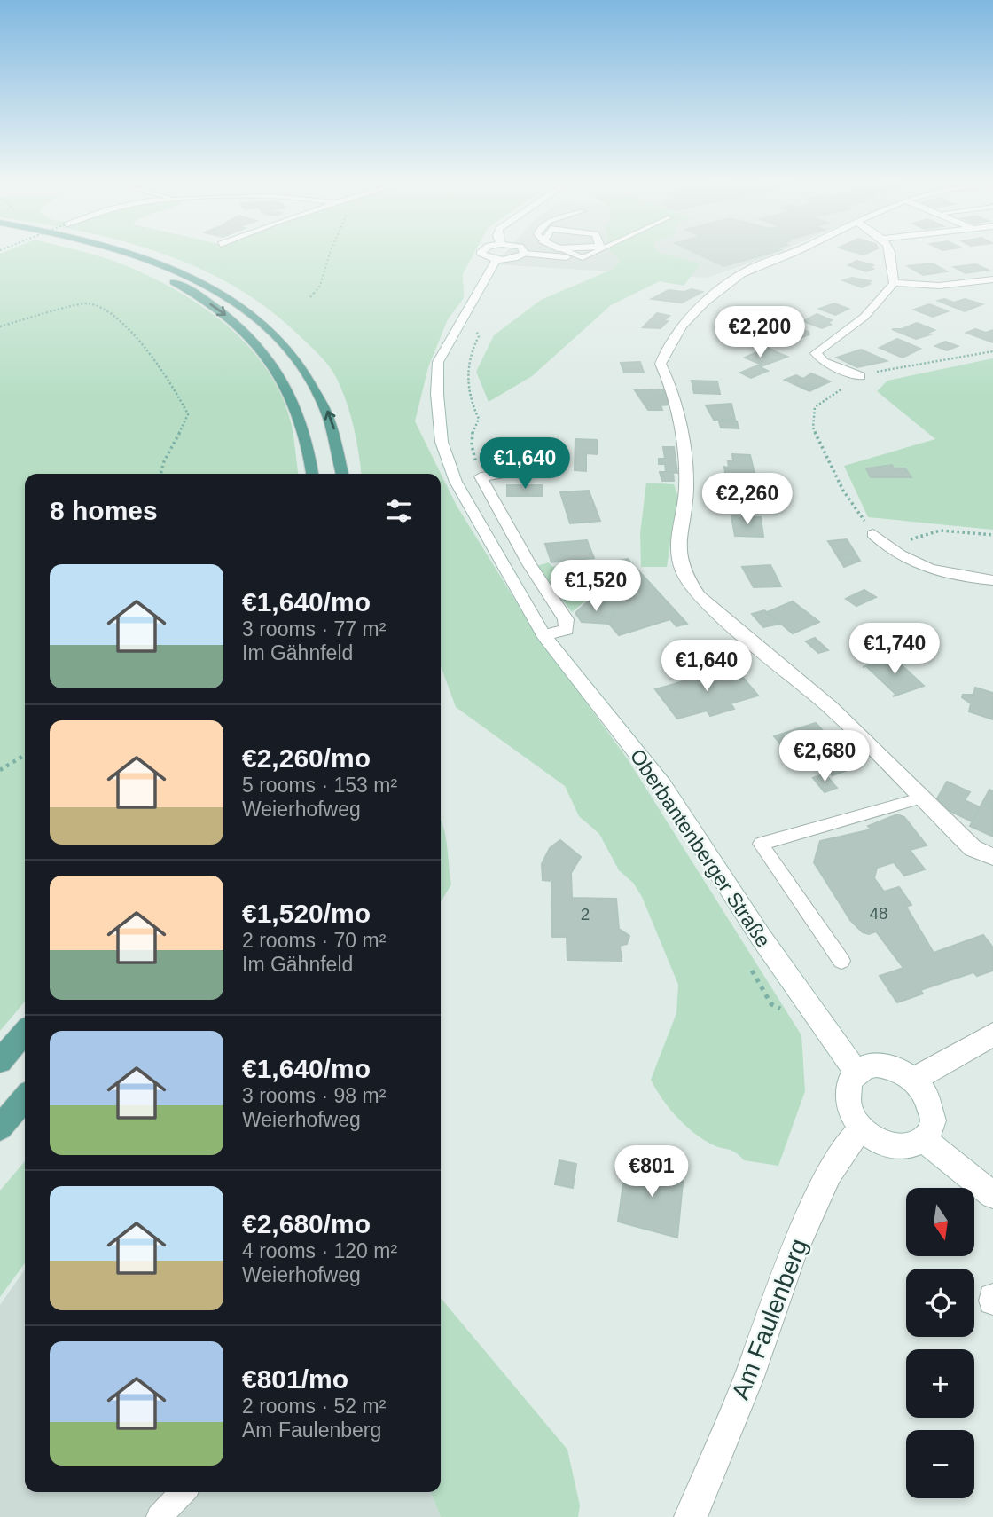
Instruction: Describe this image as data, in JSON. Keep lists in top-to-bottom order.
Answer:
{
  "streets": {
    "street": ["Oberbantenberger Straße", "Am Faulenberg"]
  },
  "crossings": [
    ["Oberbantenberger Straße", "Am Faulenberg"]
  ],
  "house_numbers": ["48", "2"],
  "north": "bottom",
  "page": {
    "price": [
      "€2,200",
      "€1,640",
      "€2,260",
      "€1,520",
      "€1,740",
      "€1,640",
      "€2,680",
      "€801"
    ],
    "heading": "8 homes",
    "list": [
      {
        "name": "€1,640/mo",
        "note": "3 rooms · 77 m² · Im Gähnfeld"
      },
      {
        "name": "€2,260/mo",
        "note": "5 rooms · 153 m² · Weierhofweg"
      },
      {
        "name": "€1,520/mo",
        "note": "2 rooms · 70 m² · Im Gähnfeld"
      },
      {
        "name": "€1,640/mo",
        "note": "3 rooms · 98 m² · Weierhofweg"
      },
      {
        "name": "€2,680/mo",
        "note": "4 rooms · 120 m² · Weierhofweg"
      },
      {
        "name": "€801/mo",
        "note": "2 rooms · 52 m² · Am Faulenberg"
      }
    ],
    "map_buttons": ["+", "−"]
  }
}
